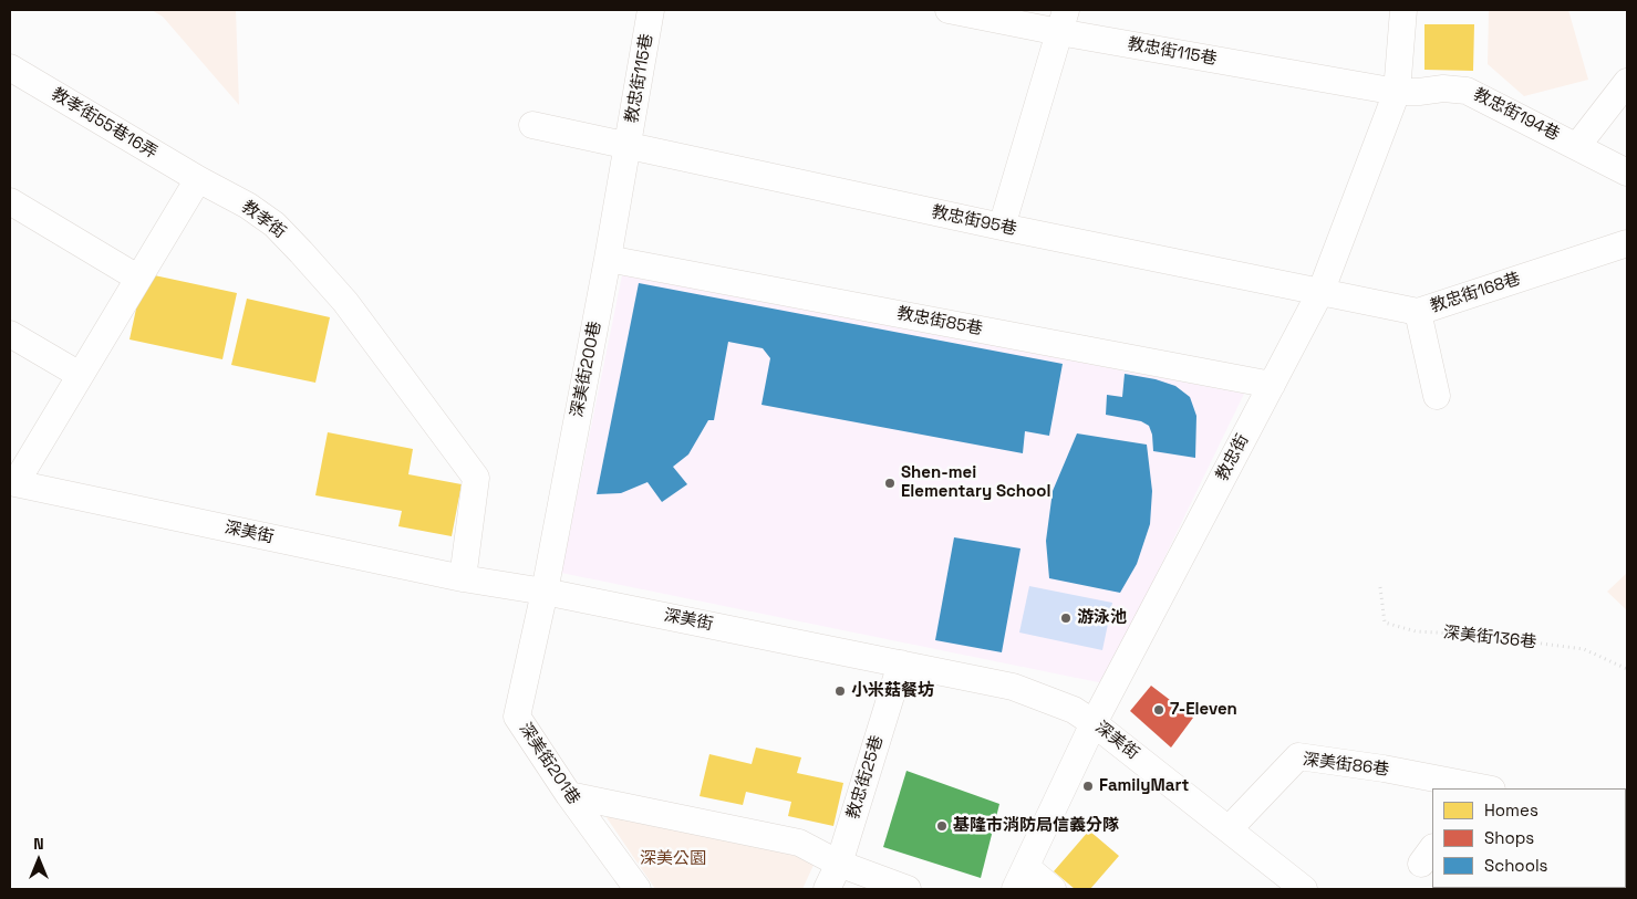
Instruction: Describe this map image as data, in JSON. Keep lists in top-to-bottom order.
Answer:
{
  "streets": {
    "street": [
      "教忠街115巷",
      "教忠街194巷",
      "教孝街55巷16弄",
      "教孝街",
      "教忠街95巷",
      "教忠街168巷",
      "教忠街85巷",
      "深美街200巷",
      "教忠街",
      "深美街",
      "深美街201巷",
      "深美街86巷",
      "教忠街25巷"
    ],
    "path": ["深美街136巷"]
  },
  "crossings": [
    ["教忠街115巷", "教忠街194巷"],
    ["教忠街115巷", "教忠街95巷"],
    ["教忠街115巷", "深美街200巷"],
    ["教忠街115巷", "教忠街"],
    ["教忠街194巷", "教忠街"],
    ["教孝街55巷16弄", "教孝街"],
    ["教孝街", "深美街"],
    ["教忠街95巷", "教忠街168巷"],
    ["教忠街95巷", "深美街200巷"],
    ["教忠街95巷", "教忠街"],
    ["教忠街168巷", "教忠街"],
    ["教忠街85巷", "深美街200巷"],
    ["教忠街85巷", "教忠街"],
    ["深美街200巷", "深美街"],
    ["深美街200巷", "深美街201巷"],
    ["教忠街", "深美街"],
    ["深美街", "深美街201巷"],
    ["深美街", "深美街86巷"],
    ["深美街", "教忠街25巷"]
  ],
  "parks": ["深美公園"],
  "places": [
    "Shen-mei Elementary School",
    "游泳池",
    "小米菇餐坊",
    "7-Eleven",
    "FamilyMart",
    "基隆市消防局信義分隊"
  ],
  "legend": ["Homes", "Shops", "Schools"],
  "north": "top"
}
